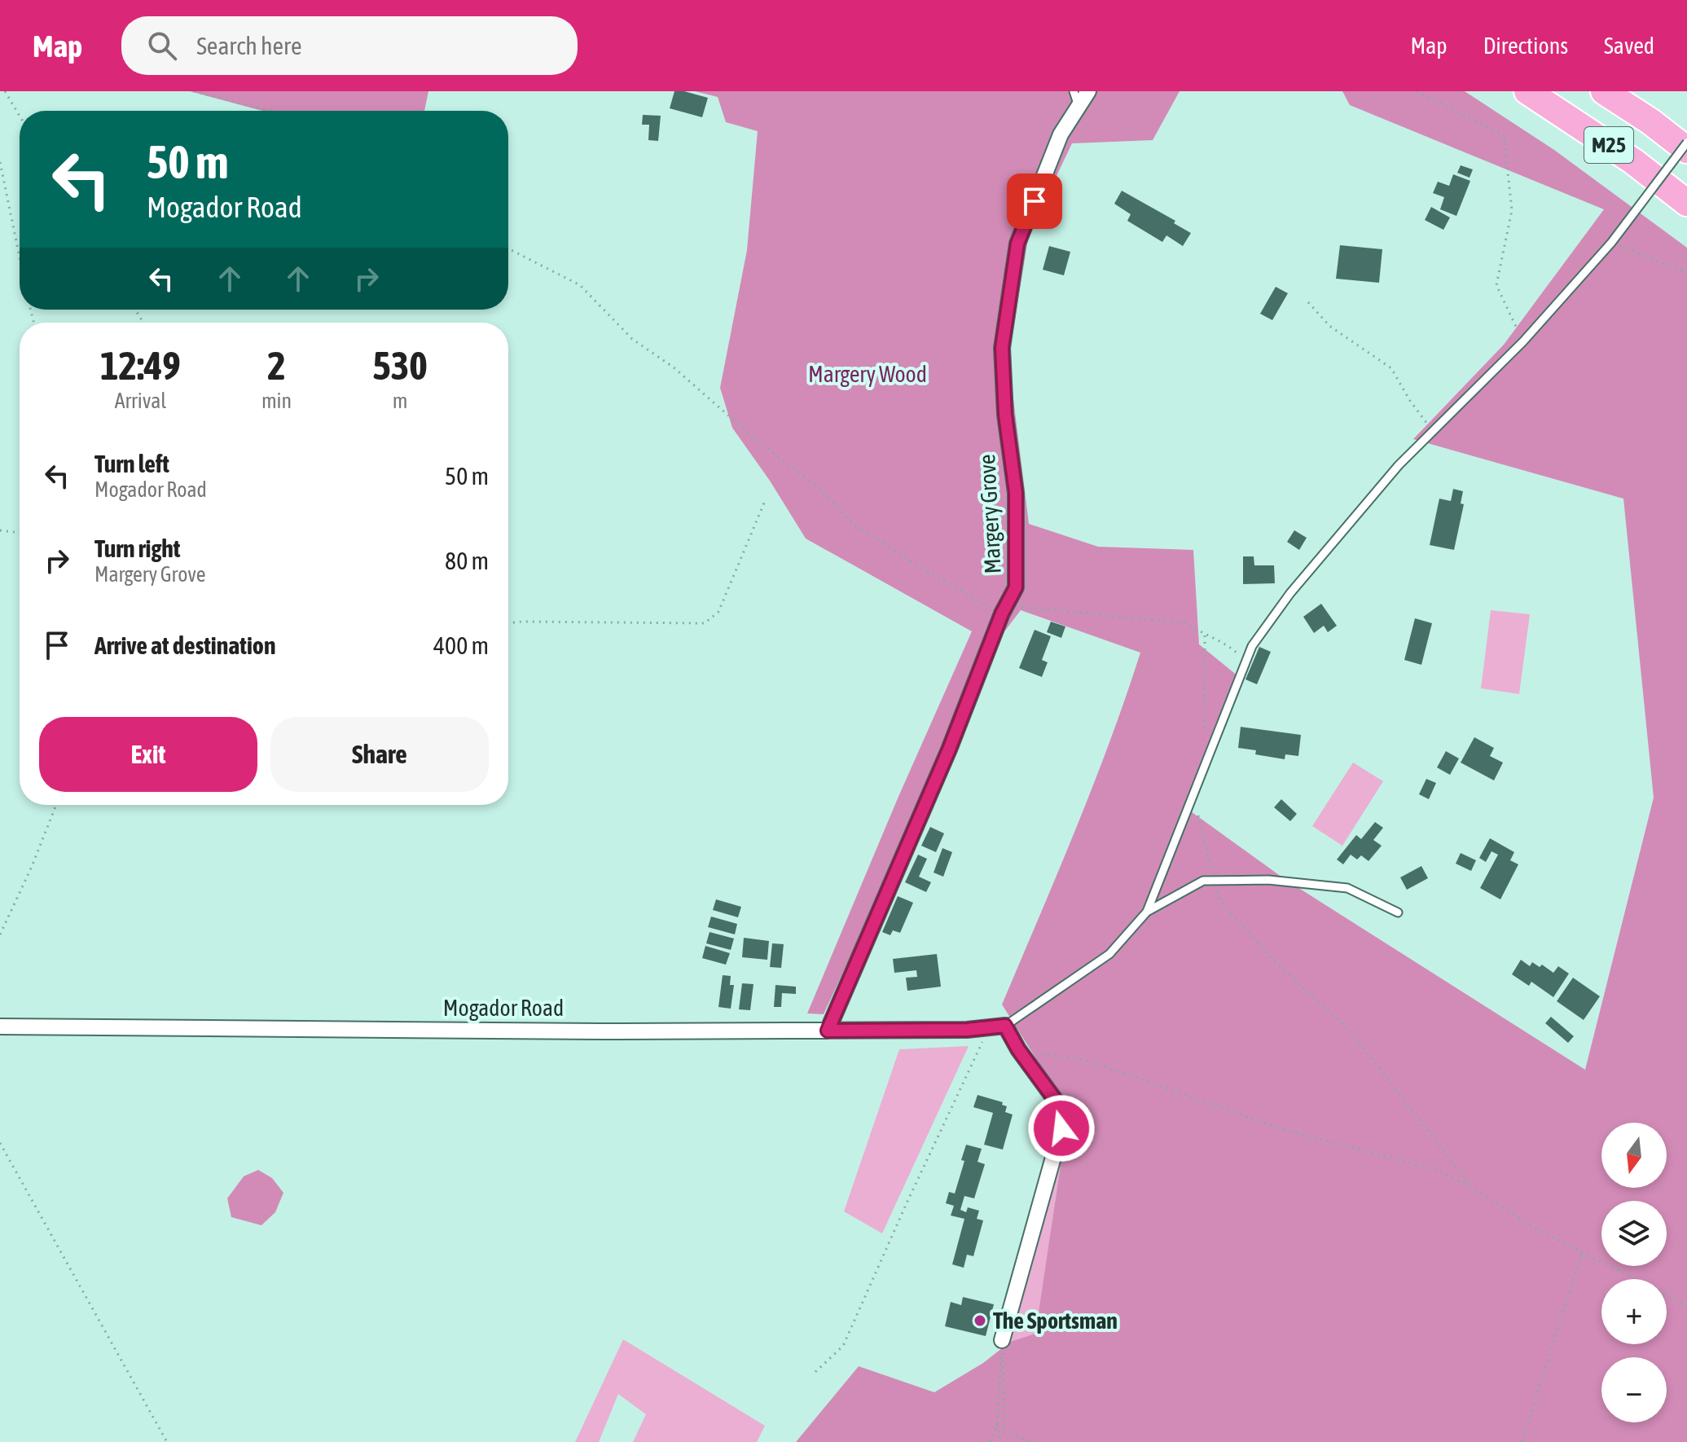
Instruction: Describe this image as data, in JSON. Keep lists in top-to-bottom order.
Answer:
{
  "streets": {
    "highway": ["M25"],
    "street": ["Margery Grove", "Mogador Road"]
  },
  "crossings": [
    ["Margery Grove", "Mogador Road"]
  ],
  "parks": ["Margery Wood"],
  "places": ["The Sportsman"],
  "north": "bottom",
  "page": {
    "header": "Map",
    "search": "Search here",
    "nav": ["Map", "Directions", "Saved"],
    "turn": ["50 m", "Mogador Road"],
    "eta": [
      "12:49",
      "Arrival",
      "2",
      "min",
      "530",
      "m"
    ],
    "list": [
      {
        "name": "Turn left",
        "note": "Mogador Road",
        "value": "50 m"
      },
      {
        "name": "Turn right",
        "note": "Margery Grove",
        "value": "80 m"
      },
      {
        "name": "Arrive at destination",
        "value": "400 m"
      }
    ],
    "buttons": ["Exit", "Share"],
    "map_buttons": ["+", "−"]
  }
}
